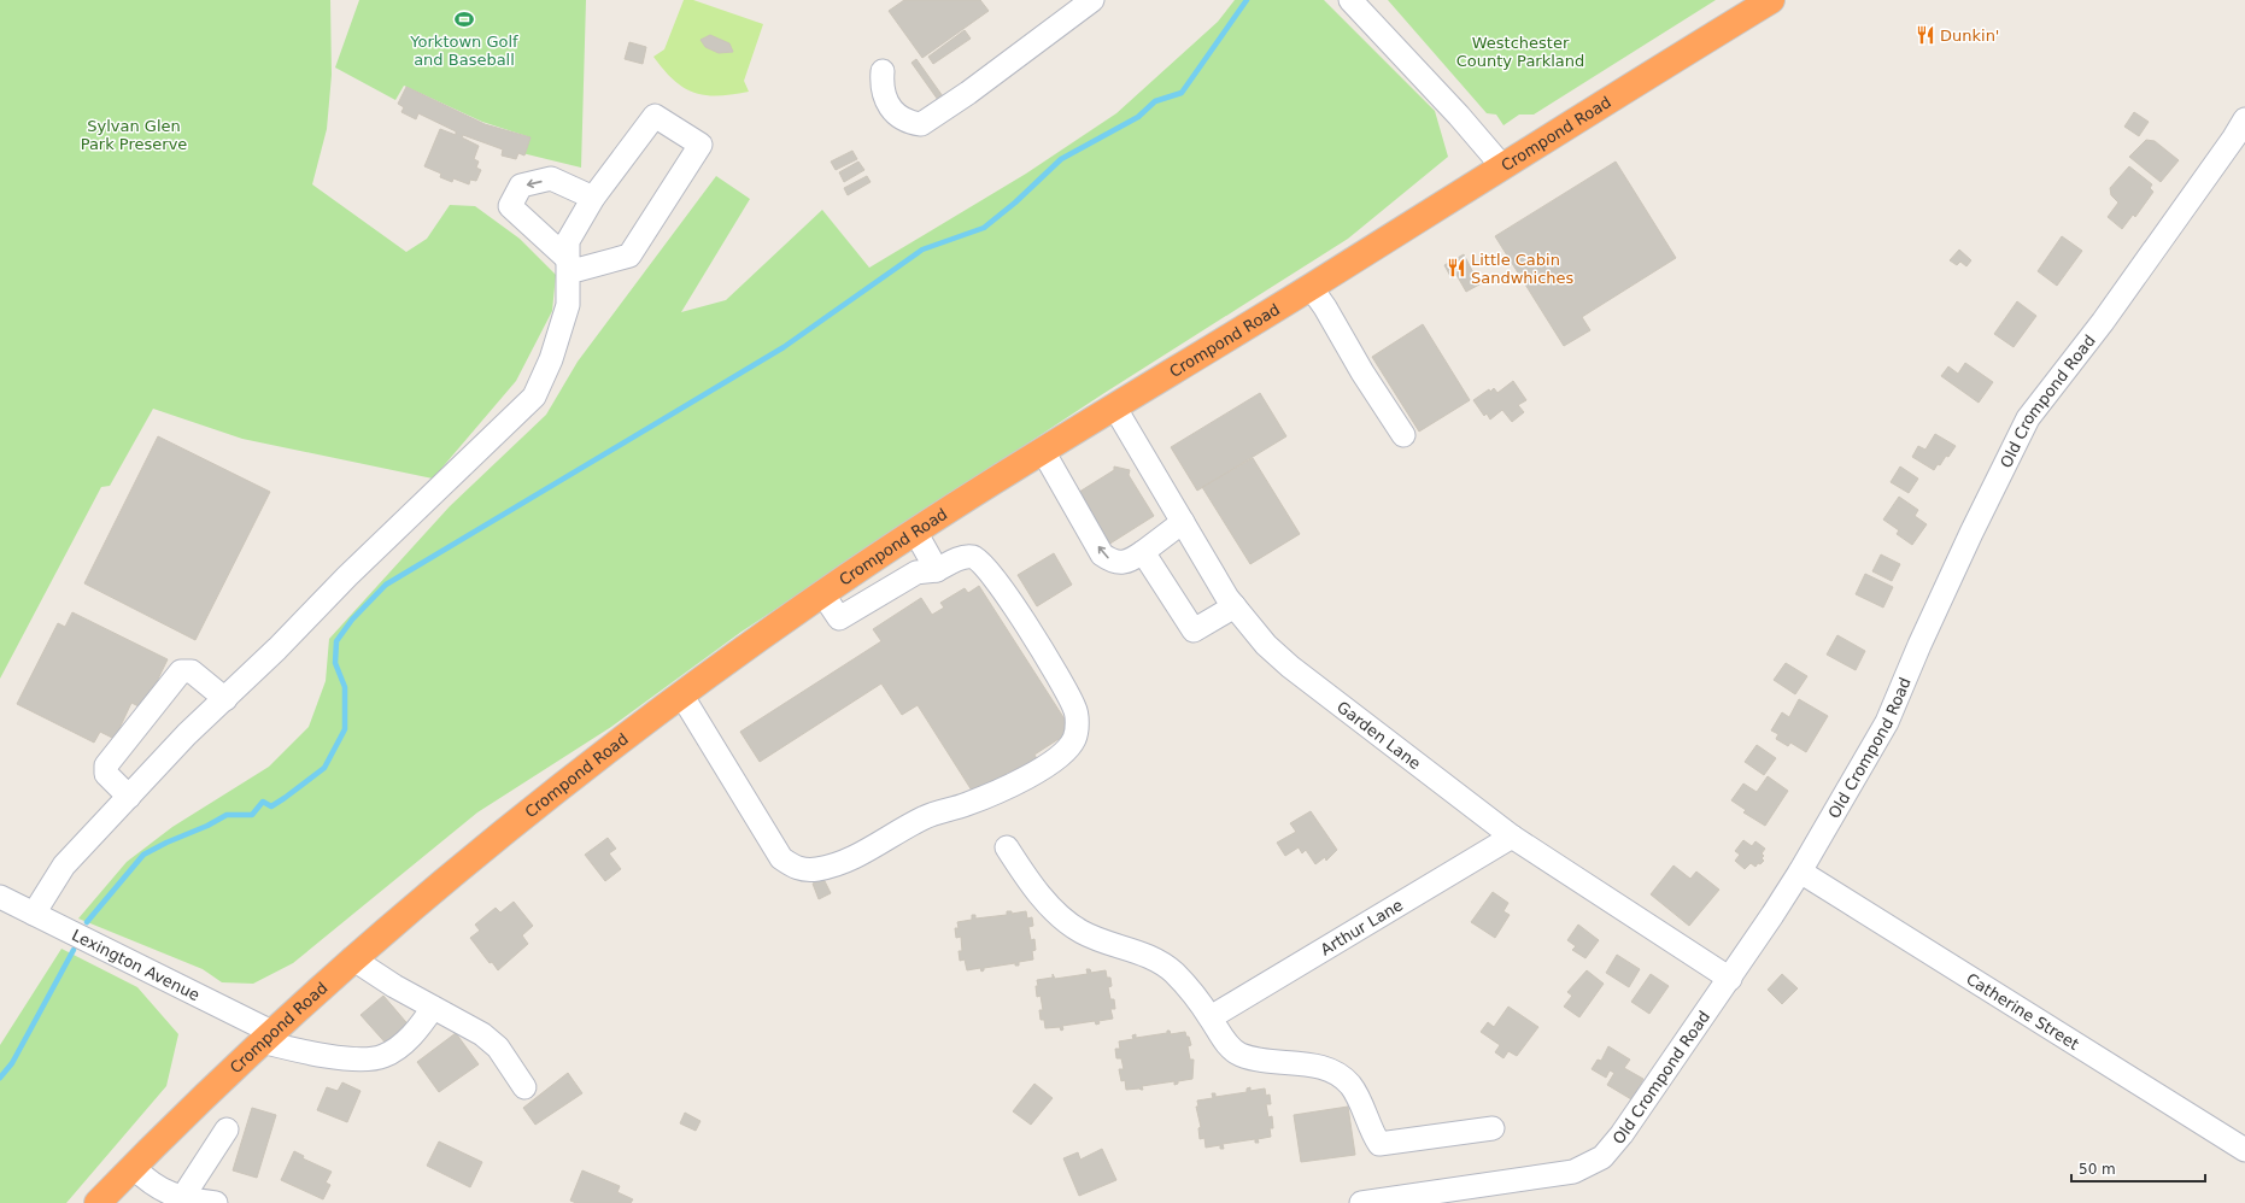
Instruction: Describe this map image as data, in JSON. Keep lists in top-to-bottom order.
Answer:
{
  "streets": {
    "highway": ["Crompond Road"],
    "street": [
      "Old Crompond Road",
      "Garden Lane",
      "Arthur Lane",
      "Lexington Avenue",
      "Catherine Street"
    ]
  },
  "crossings": [
    ["Crompond Road", "Garden Lane"],
    ["Crompond Road", "Lexington Avenue"],
    ["Old Crompond Road", "Garden Lane"],
    ["Old Crompond Road", "Catherine Street"],
    ["Garden Lane", "Arthur Lane"]
  ],
  "parks": ["Westchester County Parkland", "Sylvan Glen Park Preserve"],
  "places": {
    "sports": ["Yorktown Golf and Baseball"],
    "restaurant": ["Dunkin'", "Little Cabin Sandwhiches"]
  },
  "scale_bar": "50 m"
}
